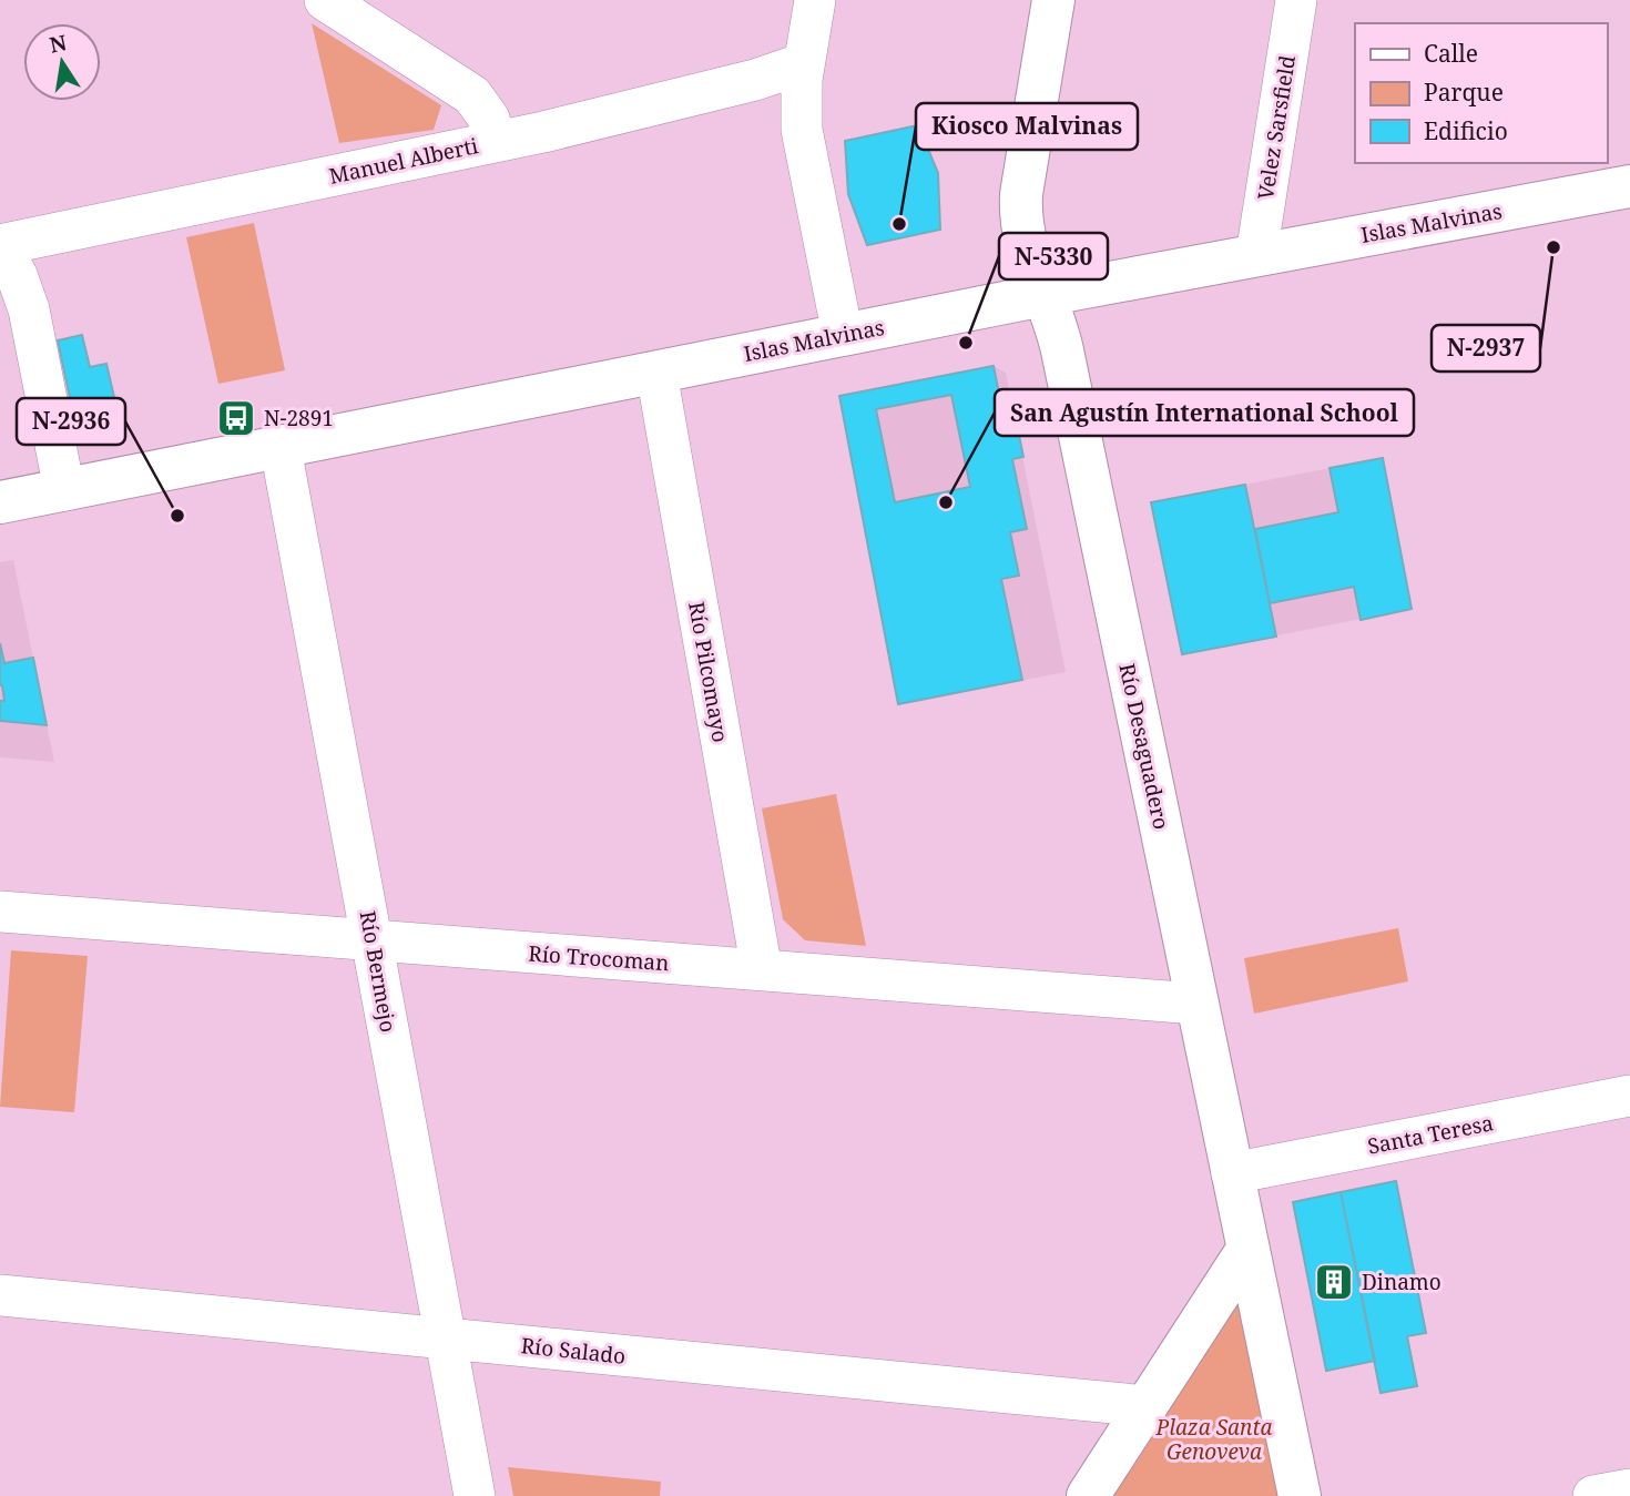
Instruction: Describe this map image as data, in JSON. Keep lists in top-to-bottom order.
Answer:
{
  "streets": {
    "street": [
      "Velez Sarsfield",
      "Manuel Alberti",
      "Islas Malvinas",
      "Río Pilcomayo",
      "Río Desaguadero",
      "Río Trocoman",
      "Río Bermejo",
      "Santa Teresa",
      "Río Salado"
    ]
  },
  "crossings": [
    ["Velez Sarsfield", "Islas Malvinas"],
    ["Islas Malvinas", "Río Pilcomayo"],
    ["Islas Malvinas", "Río Desaguadero"],
    ["Islas Malvinas", "Río Bermejo"],
    ["Río Pilcomayo", "Río Trocoman"],
    ["Río Desaguadero", "Río Trocoman"],
    ["Río Desaguadero", "Santa Teresa"],
    ["Río Trocoman", "Río Bermejo"],
    ["Río Bermejo", "Río Salado"]
  ],
  "parks": ["Plaza Santa Genoveva"],
  "places": {
    "other": [
      "Kiosco Malvinas",
      "N-2937",
      "N-5330",
      "San Agustín International School",
      "N-2936"
    ],
    "bus stop": ["N-2891"],
    "building": ["Dinamo"]
  },
  "legend": ["Calle", "Parque", "Edificio"],
  "north": "top"
}
